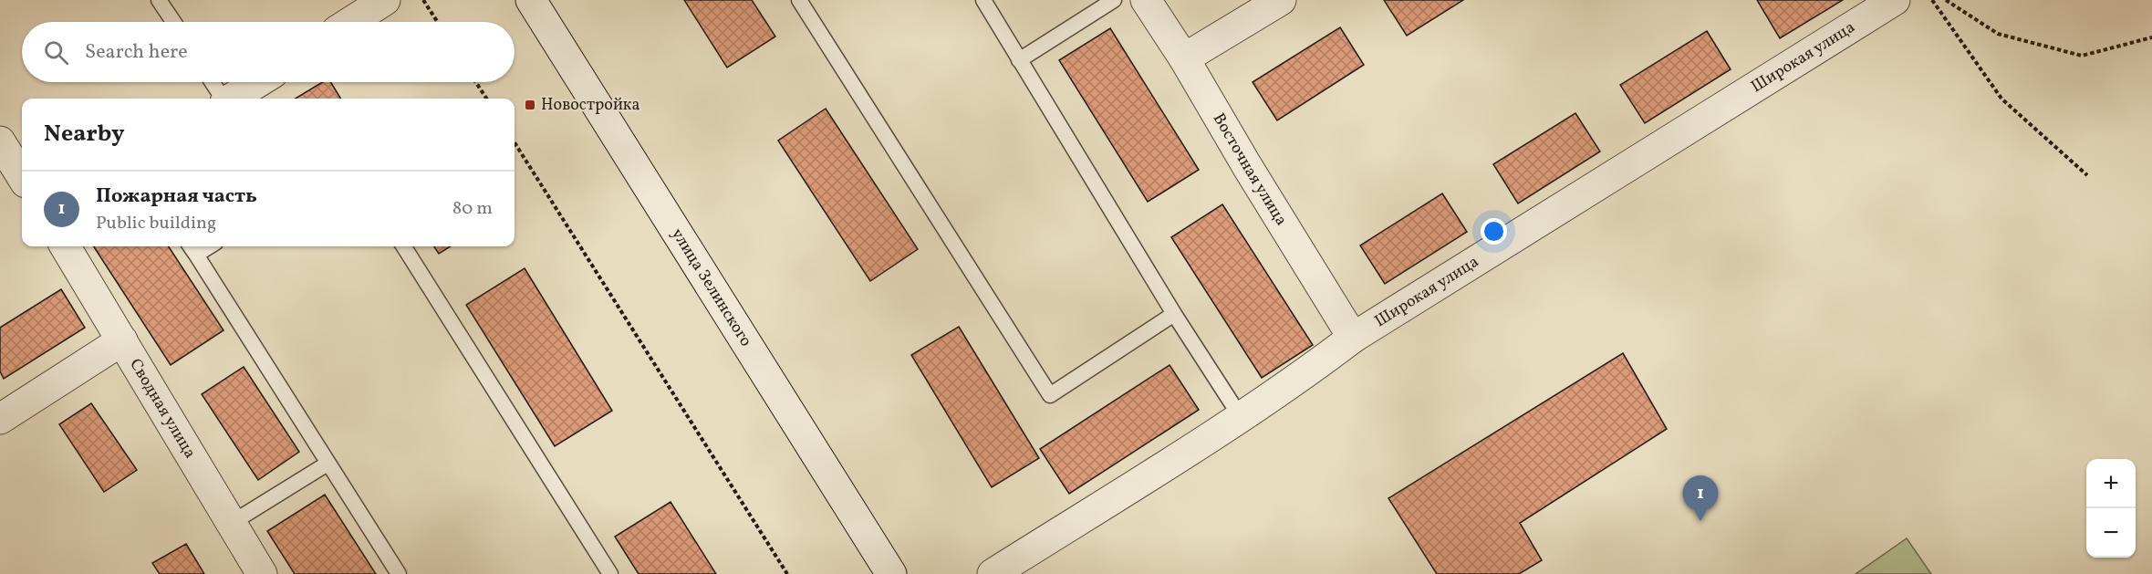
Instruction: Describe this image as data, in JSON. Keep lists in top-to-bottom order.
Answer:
{
  "streets": {
    "street": [
      "Широкая улица",
      "Восточная улица",
      "улица Зелинского",
      "Сводная улица"
    ]
  },
  "crossings": [
    ["Широкая улица", "Восточная улица"]
  ],
  "places": {
    "transit": ["Новостройка"]
  },
  "page": {
    "search": "Search here",
    "heading": "Nearby",
    "list": [
      {
        "mark": "1",
        "name": "Пожарная часть",
        "note": "Public building",
        "value": "80 m"
      }
    ],
    "map_buttons": ["+", "−"],
    "pins": "1"
  }
}
